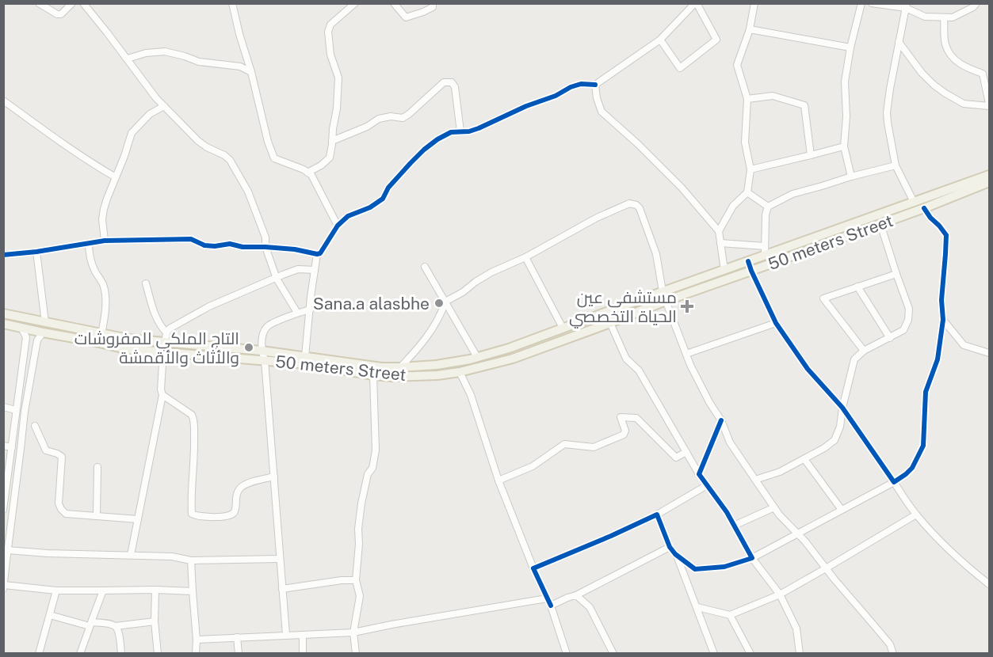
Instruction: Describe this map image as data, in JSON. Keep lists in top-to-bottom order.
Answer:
{
  "streets": {
    "main road": ["50 meters Street"]
  },
  "places": {
    "other": ["Sana.a alasbhe", "التاج الملكي للمفروشات والأثاث والأقمشة"],
    "health": ["مستشفى عين الحياة التخصصي"]
  }
}
